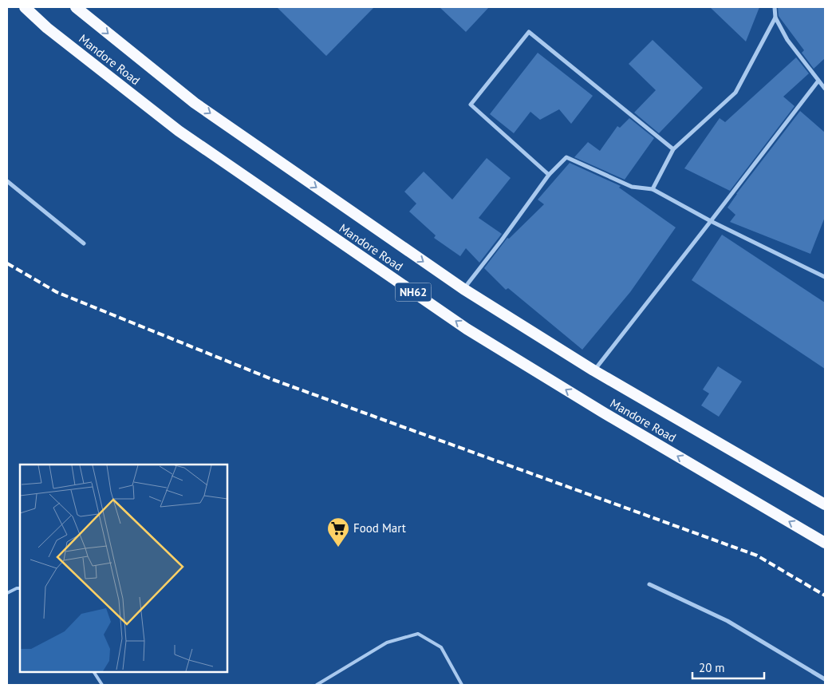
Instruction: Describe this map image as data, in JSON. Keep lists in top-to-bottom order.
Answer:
{
  "streets": {
    "highway": ["Mandore Road", "NH62"]
  },
  "places": {
    "supermarket": ["Food Mart"]
  },
  "scale_bar": "20 m"
}
